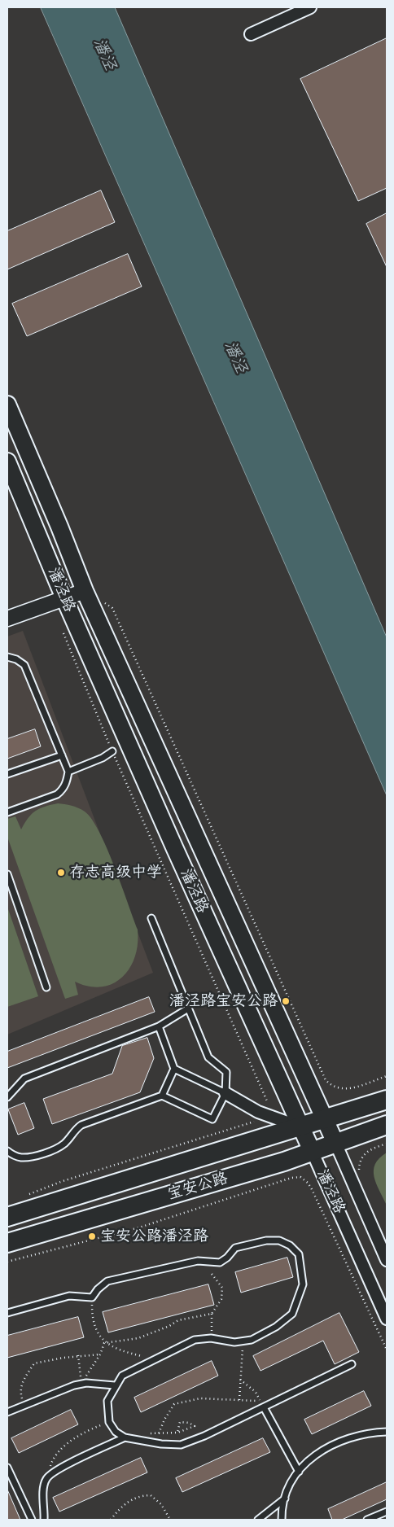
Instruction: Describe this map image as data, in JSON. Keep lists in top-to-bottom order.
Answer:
{
  "streets": {
    "main road": ["潘泾路", "宝安公路"]
  },
  "crossings": [
    ["潘泾路", "宝安公路"]
  ],
  "water": ["潘泾"],
  "places": ["存志高级中学", "潘泾路宝安公路", "宝安公路潘泾路"]
}
